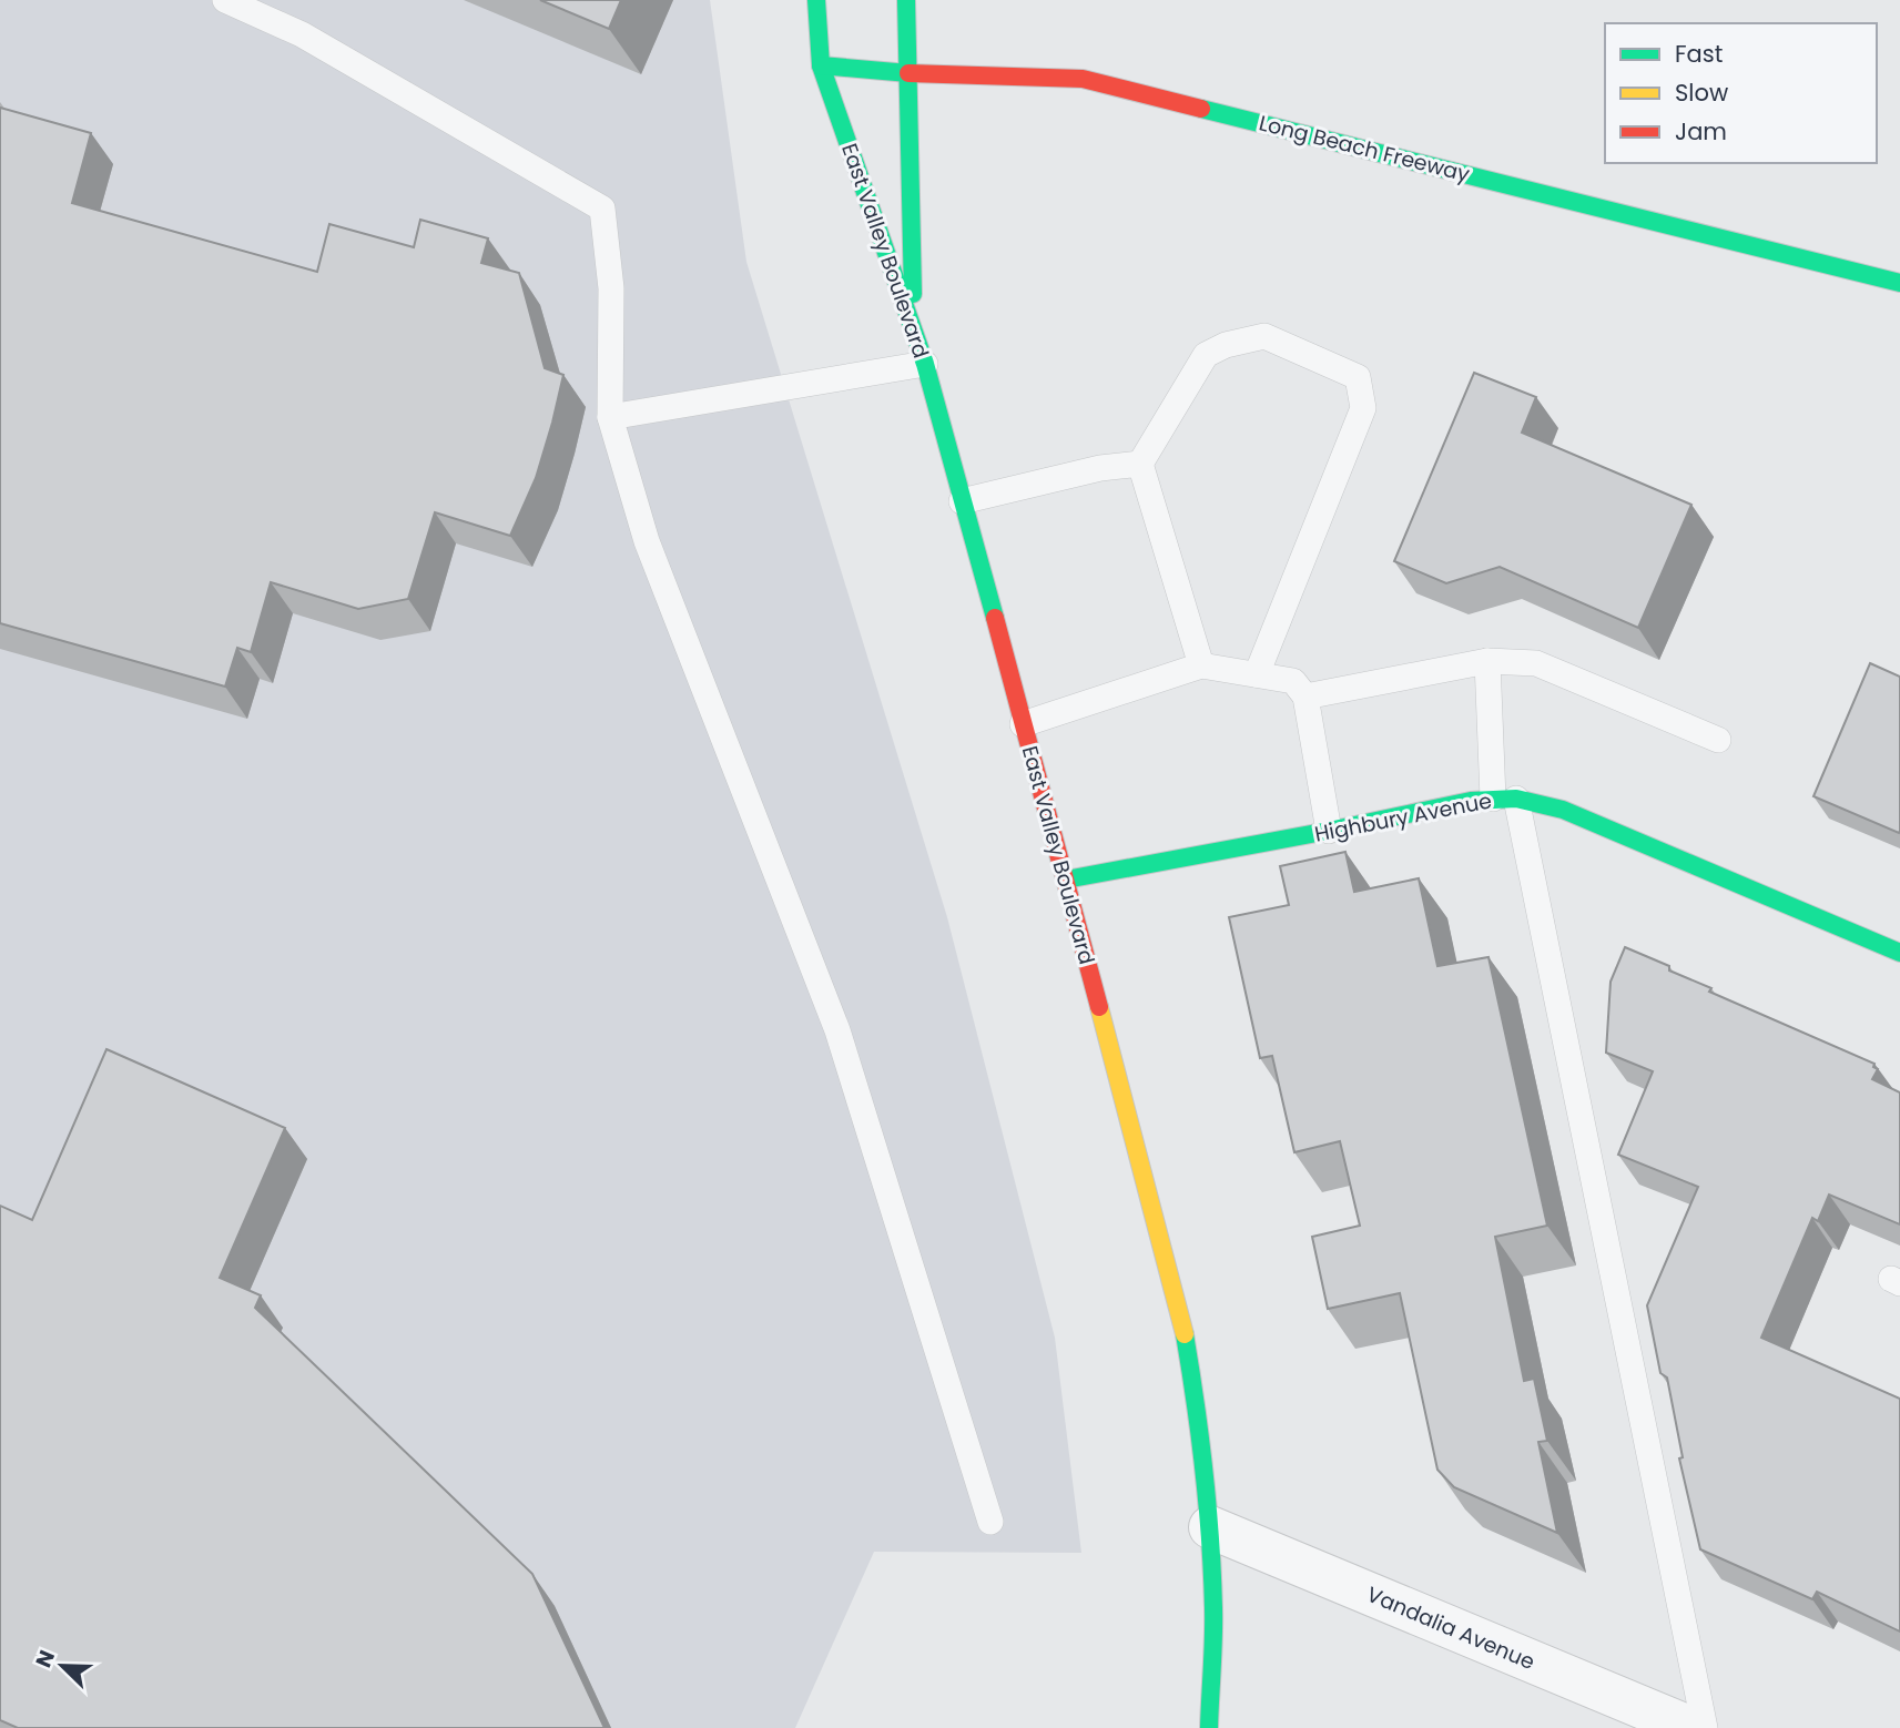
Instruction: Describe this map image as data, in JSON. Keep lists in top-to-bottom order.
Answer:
{
  "streets": {
    "main road": ["Long Beach Freeway", "East Valley Boulevard", "Highbury Avenue"],
    "street": ["Vandalia Avenue"]
  },
  "crossings": [
    ["Long Beach Freeway", "East Valley Boulevard"],
    ["East Valley Boulevard", "Highbury Avenue"],
    ["East Valley Boulevard", "Vandalia Avenue"]
  ],
  "legend": ["Fast", "Slow", "Jam"],
  "north": "top left"
}
